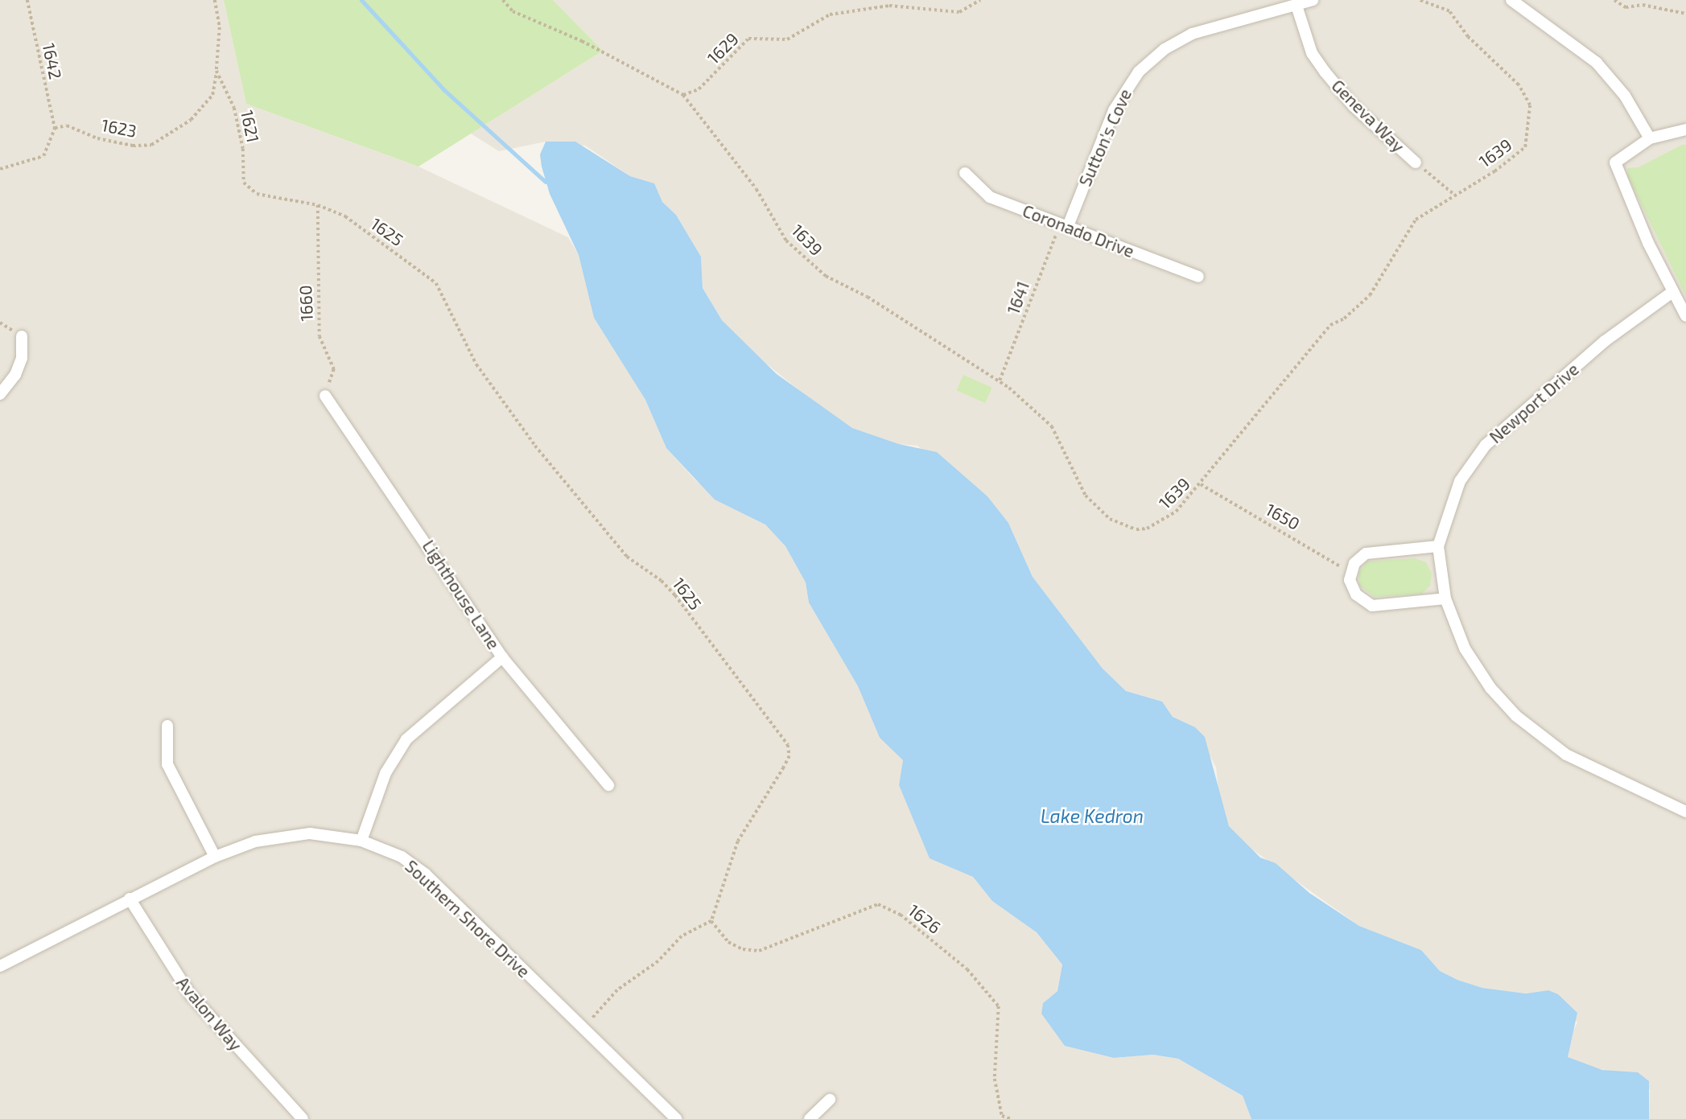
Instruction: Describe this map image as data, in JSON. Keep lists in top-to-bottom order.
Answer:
{
  "streets": {
    "street": [
      "Geneva Way",
      "Sutton's Cove",
      "Coronado Drive",
      "Newport Drive",
      "Lighthouse Lane",
      "Southern Shore Drive",
      "Avalon Way"
    ],
    "path": [
      "1629",
      "1642",
      "1621",
      "1623",
      "1639",
      "1625",
      "1641",
      "1660",
      "1650",
      "1626"
    ]
  },
  "crossings": [
    ["1629", "1639"],
    ["1642", "1623"],
    ["Geneva Way", "Sutton's Cove"],
    ["1621", "1623"],
    ["1621", "1625"],
    ["1621", "1660"],
    ["Sutton's Cove", "Coronado Drive"],
    ["Sutton's Cove", "1641"],
    ["1639", "1641"],
    ["1639", "1650"],
    ["Coronado Drive", "1641"],
    ["1625", "1660"],
    ["1625", "1626"],
    ["1660", "Lighthouse Lane"],
    ["Southern Shore Drive", "Avalon Way"]
  ],
  "water": ["Lake Kedron"]
}
